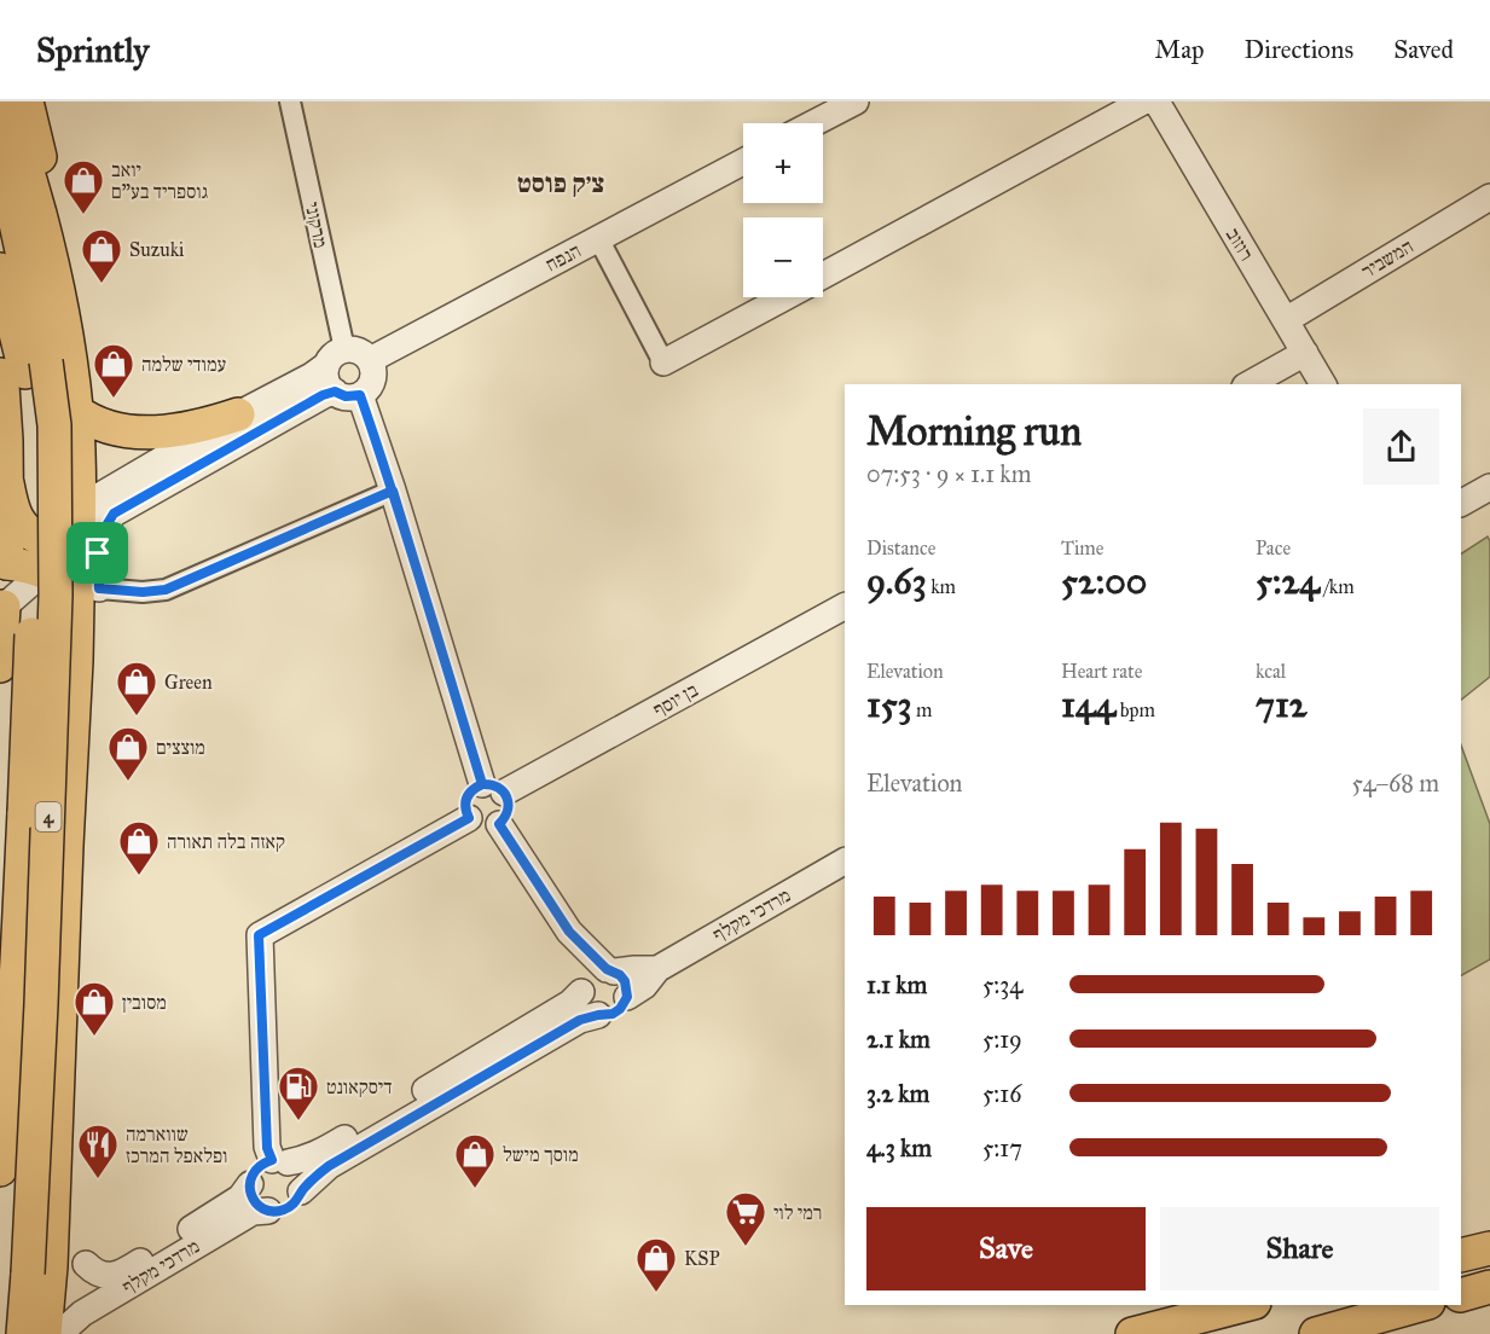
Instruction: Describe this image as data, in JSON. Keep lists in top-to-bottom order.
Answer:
{
  "streets": {
    "main road": ["4"],
    "street": [
      "מרקוני",
      "רוזוב",
      "הנפח",
      "המשביר",
      "בן יוסף",
      "מרדכי מקלף"
    ]
  },
  "crossings": [
    ["מרקוני", "הנפח"],
    ["רוזוב", "המשביר"]
  ],
  "districts": ["צ׳ק פוסט"],
  "places": {
    "shop": [
      "יואב גוספריד בע\"ם",
      "Suzuki",
      "עמודי שלמה",
      "Green",
      "מוצצים",
      "קאזה בלה תאורה",
      "מסובין",
      "מוסך מישל",
      "KSP"
    ],
    "fuel station": ["דיסקאונט"],
    "restaurant": ["שווארמה ופלאפל המרכז"],
    "supermarket": ["רמי לוי"]
  },
  "page": {
    "header": "Sprintly",
    "nav": ["Map", "Directions", "Saved"],
    "map_buttons": ["+", "−"],
    "heading": ["Morning run", "07:53 · 9 × 1.1 km"],
    "stats": [
      ["Distance", "9.63 km"],
      ["Time", "52:00"],
      ["Pace", "5:24 /km"],
      ["Elevation", "153 m"],
      ["Heart rate", "144 bpm"],
      ["kcal", "712"]
    ],
    "chart": ["Elevation", "54–68 m"],
    "list": [
      {
        "name": "1.1 km",
        "note": "5:34"
      },
      {
        "name": "2.1 km",
        "note": "5:19"
      },
      {
        "name": "3.2 km",
        "note": "5:16"
      },
      {
        "name": "4.3 km",
        "note": "5:17"
      }
    ],
    "buttons": ["Save", "Share"]
  }
}
